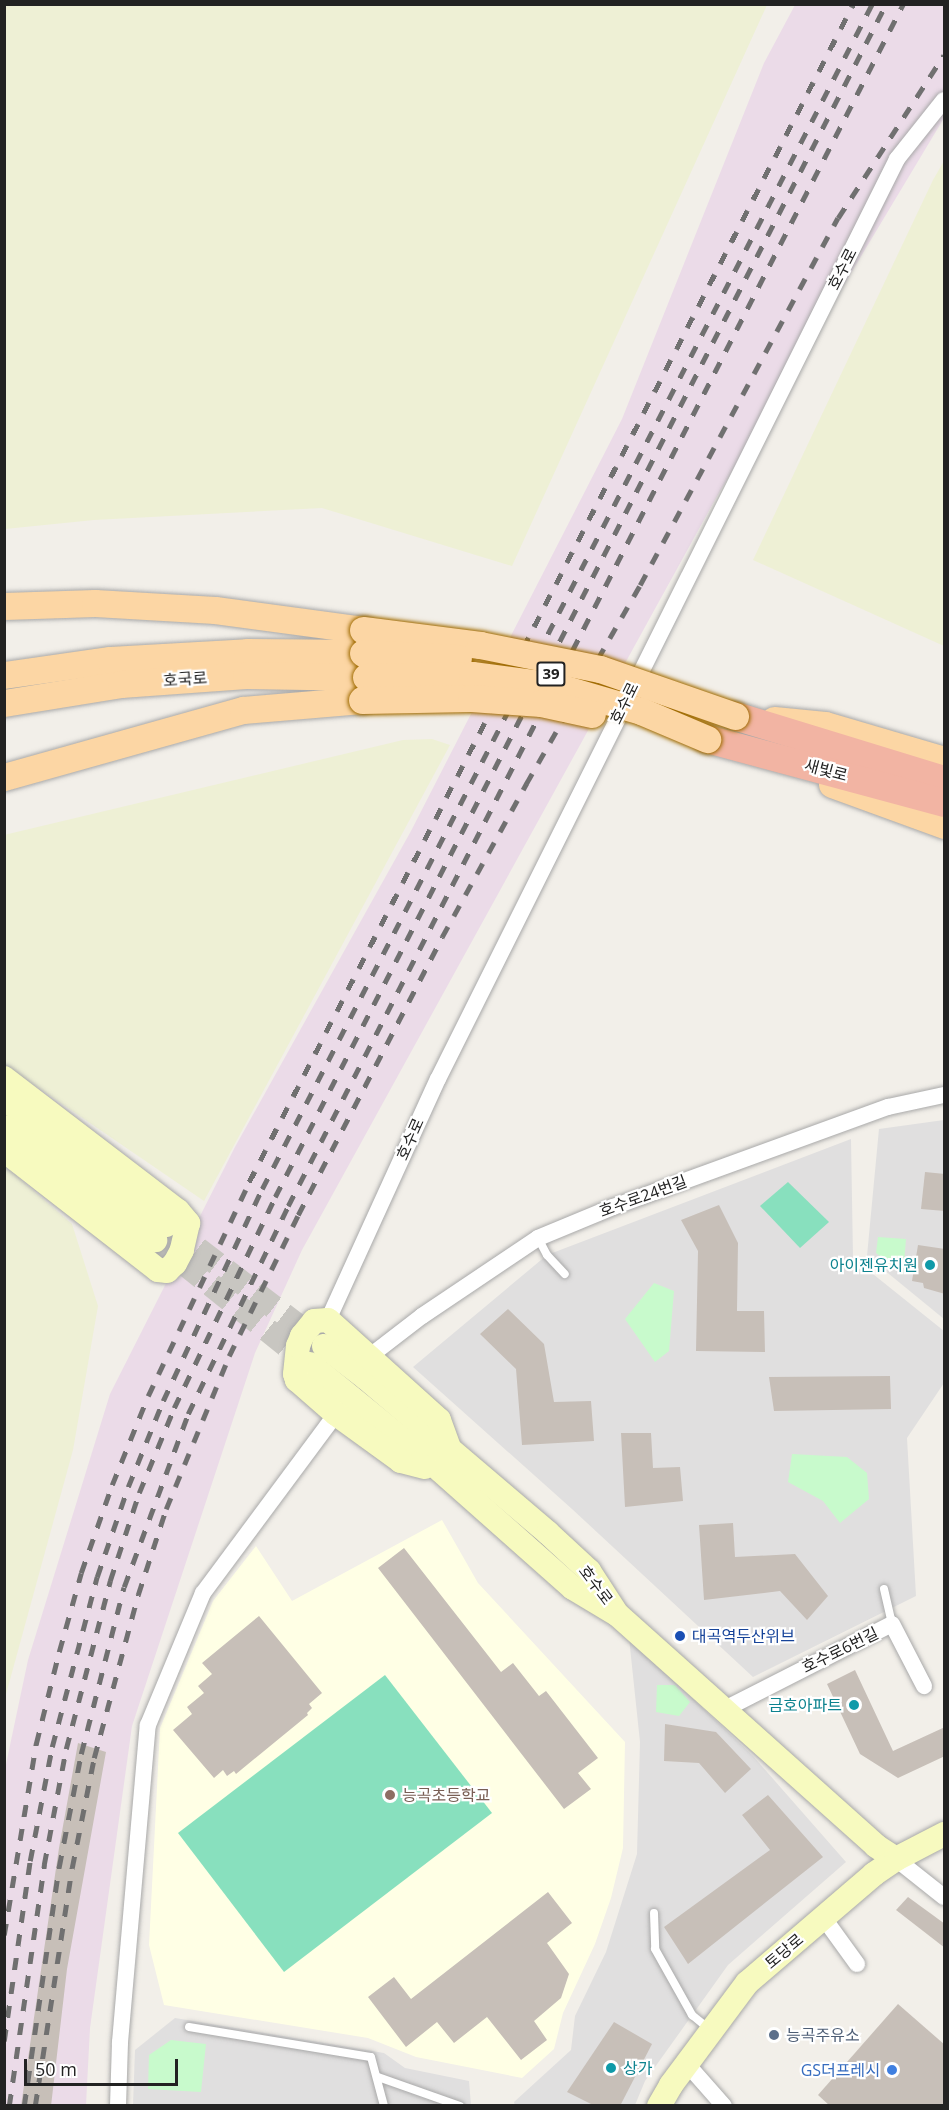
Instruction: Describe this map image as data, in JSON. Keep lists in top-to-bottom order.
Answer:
{
  "streets": {
    "highway": ["39", "새빛로"],
    "main road": ["호수로", "호국로", "토당로"],
    "street": ["호수로24번길", "호수로6번길"]
  },
  "crossings": [
    ["호수로", "호수로6번길"],
    ["호수로", "토당로"],
    ["39", "호국로"],
    ["39", "새빛로"]
  ],
  "places": [
    "아이젠유치원",
    "대곡역두산위브",
    "금호아파트",
    "능곡초등학교",
    "능곡주유소",
    "상가",
    "GS더프레시"
  ],
  "scale_bar": "50 m"
}
